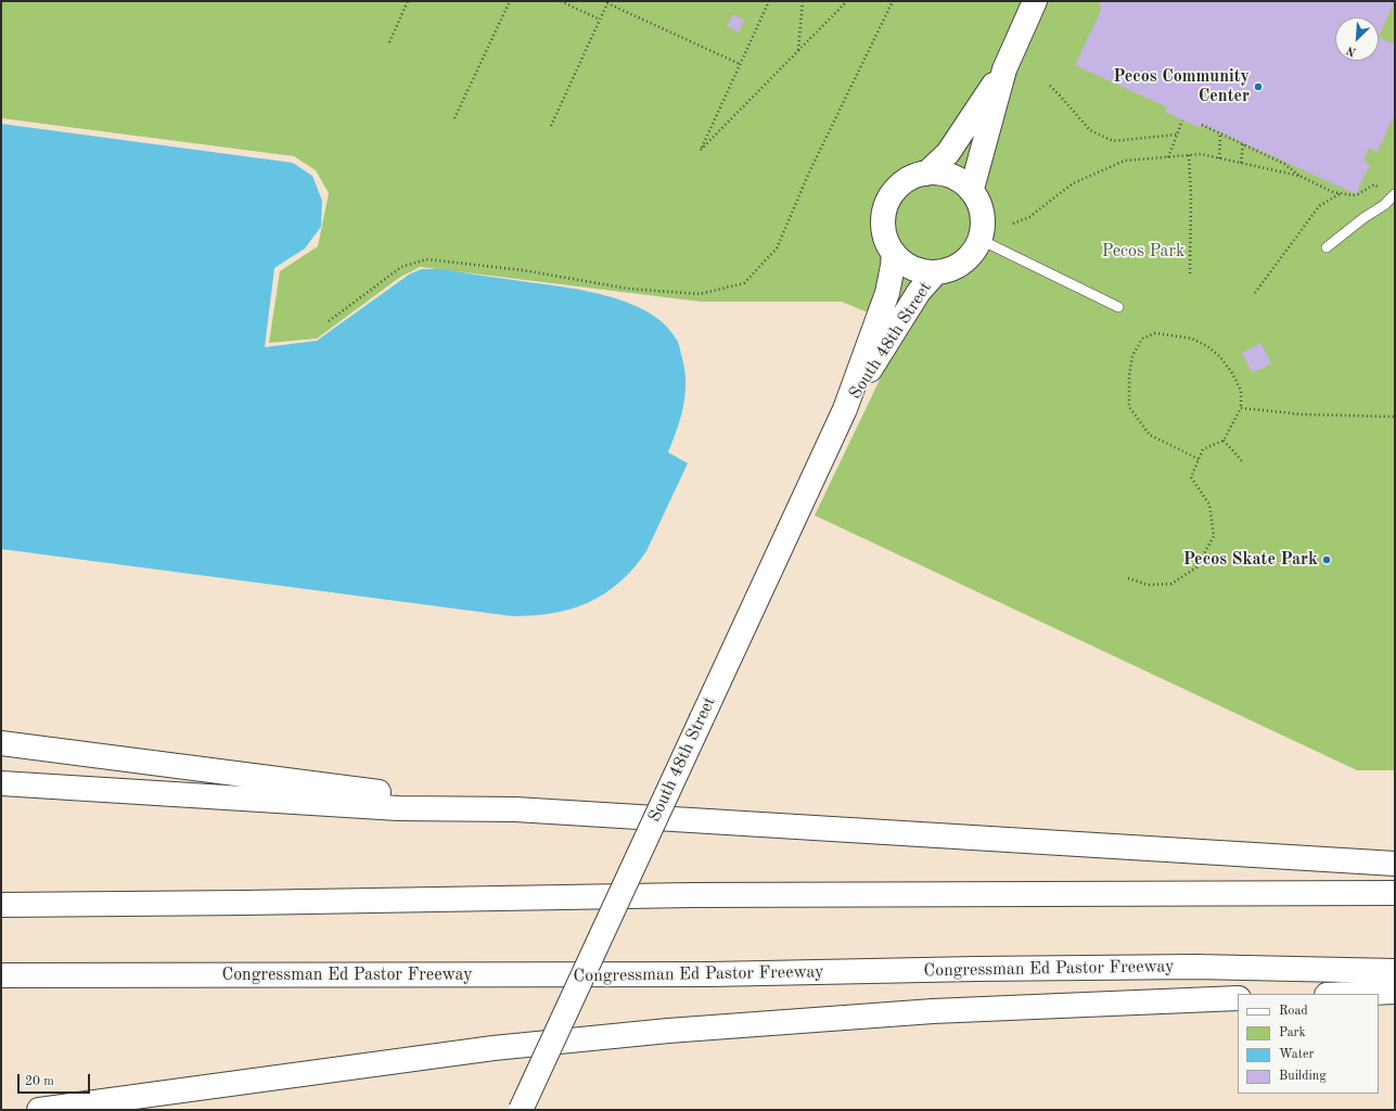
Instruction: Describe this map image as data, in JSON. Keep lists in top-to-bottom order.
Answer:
{
  "streets": {
    "main road": ["South 48th Street", "Congressman Ed Pastor Freeway"]
  },
  "parks": ["Pecos Park"],
  "places": ["Pecos Community Center", "Pecos Skate Park"],
  "legend": [
    "Road",
    "Park",
    "Water",
    "Building"
  ],
  "scale_bar": "20 m",
  "north": "bottom left"
}
